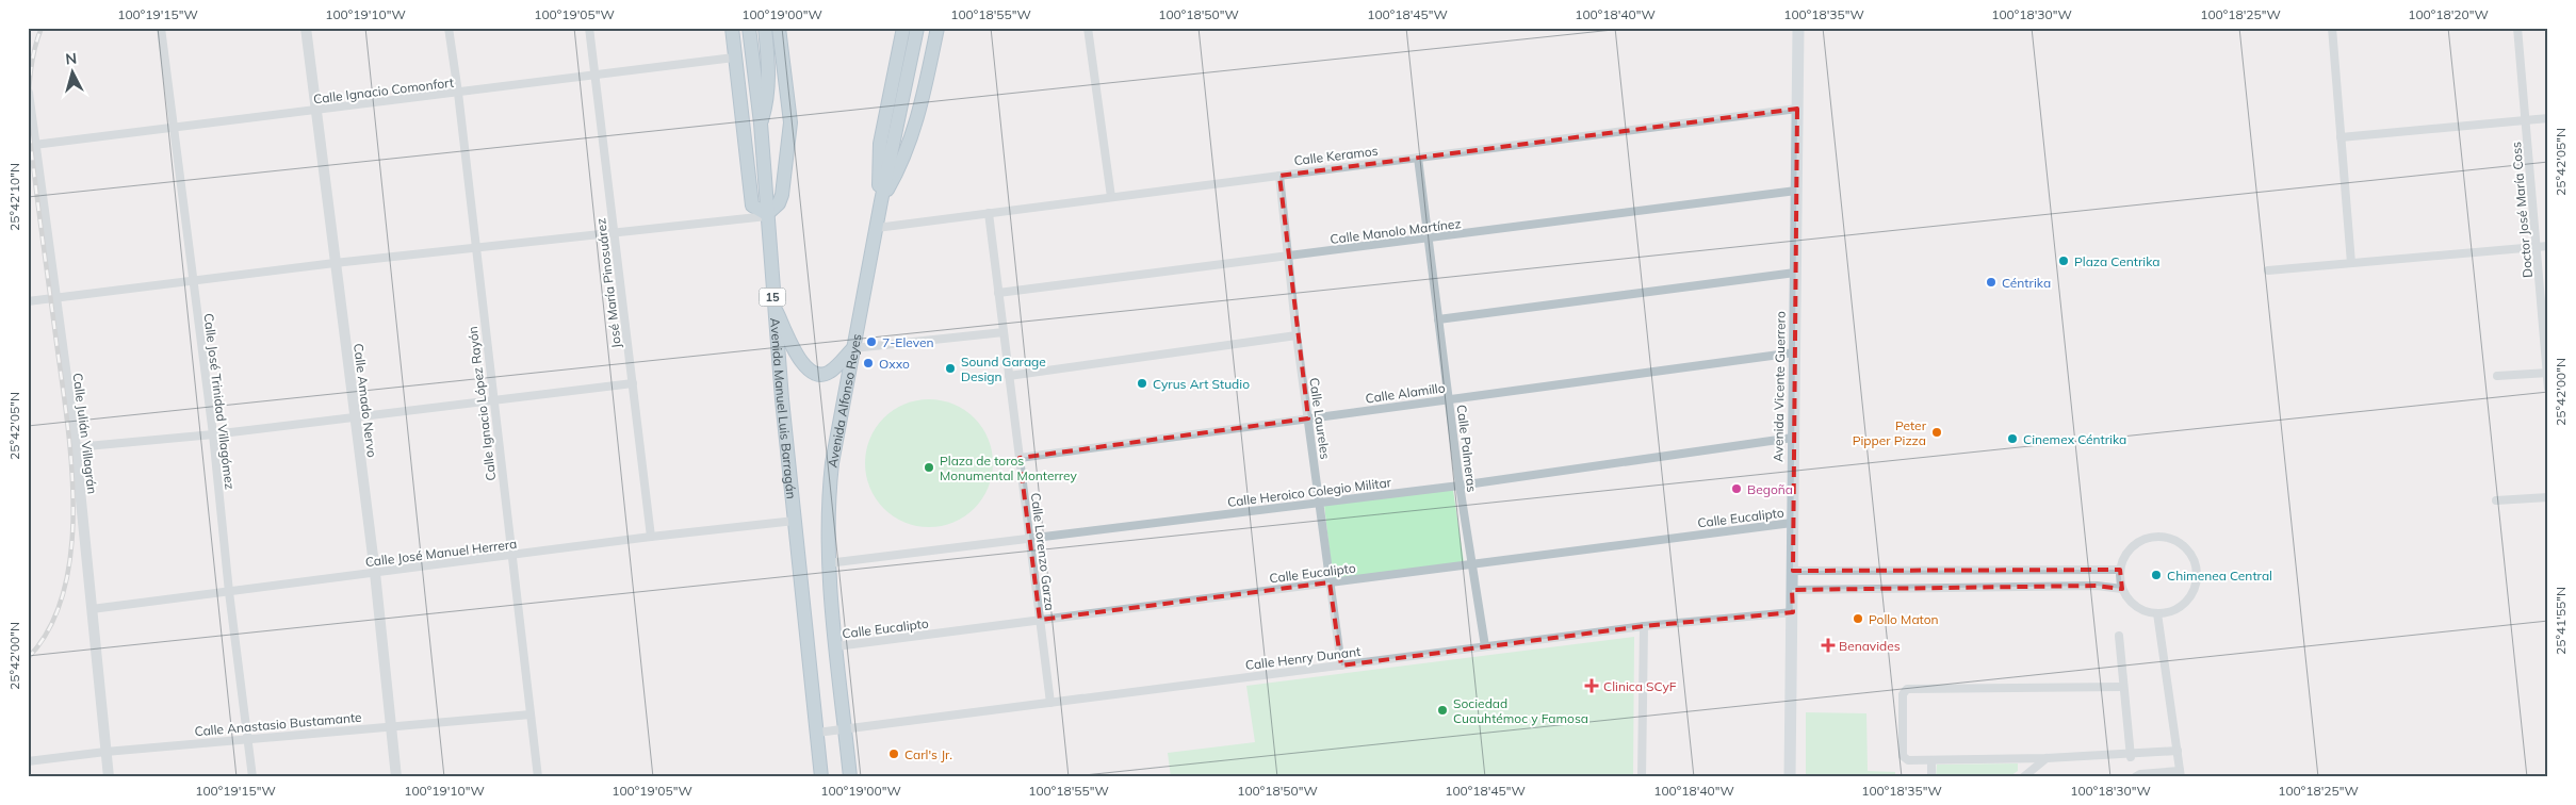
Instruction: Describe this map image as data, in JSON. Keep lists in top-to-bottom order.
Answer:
{
  "streets": {
    "highway": ["15", "Avenida Alfonso Reyes", "Avenida Manuel Luis Barragán"],
    "main road": ["Avenida Vicente Guerrero"],
    "street": [
      "Calle Ignacio Comonfort",
      "Calle Keramos",
      "Doctor José María Coss",
      "Calle Manolo Martínez",
      "José María Pinosuárez",
      "Calle Alamillo",
      "Calle Amado Nervo",
      "Calle José Trinidad Villagómez",
      "Calle Ignacio López Rayón",
      "Calle Laureles",
      "Calle Julián Villagrán",
      "Calle Palmeras",
      "Calle Heroico Colegio Militar",
      "Calle Eucalipto",
      "Calle Lorenzo Garza",
      "Calle José Manuel Herrera",
      "Calle Henry Dunant",
      "Calle Anastasio Bustamante"
    ]
  },
  "crossings": [
    ["Calle Ignacio Comonfort", "José María Pinosuárez"],
    ["Calle Ignacio Comonfort", "Calle Amado Nervo"],
    ["Calle Ignacio Comonfort", "Calle José Trinidad Villagómez"],
    ["Calle Ignacio Comonfort", "Calle Ignacio López Rayón"],
    ["Calle Ignacio Comonfort", "Calle Julián Villagrán"],
    ["Calle Keramos", "Avenida Vicente Guerrero"],
    ["Calle Keramos", "Avenida Alfonso Reyes"],
    ["Calle Keramos", "Calle Laureles"],
    ["Calle Keramos", "Calle Palmeras"],
    ["Calle Keramos", "Calle Lorenzo Garza"],
    ["Calle Manolo Martínez", "Avenida Vicente Guerrero"],
    ["Calle Manolo Martínez", "Calle Laureles"],
    ["Calle Manolo Martínez", "Calle Palmeras"],
    ["Calle Manolo Martínez", "Calle Lorenzo Garza"],
    ["José María Pinosuárez", "Calle José Manuel Herrera"],
    ["15", "Avenida Manuel Luis Barragán"],
    ["15", "Calle Henry Dunant"],
    ["Avenida Vicente Guerrero", "Calle Alamillo"],
    ["Avenida Vicente Guerrero", "Calle Heroico Colegio Militar"],
    ["Avenida Vicente Guerrero", "Calle Eucalipto"],
    ["Avenida Vicente Guerrero", "Calle Henry Dunant"],
    ["Calle Alamillo", "Calle Laureles"],
    ["Calle Alamillo", "Calle Palmeras"],
    ["Calle Alamillo", "Calle Lorenzo Garza"],
    ["Calle Amado Nervo", "Calle José Manuel Herrera"],
    ["Calle Amado Nervo", "Calle Anastasio Bustamante"],
    ["Avenida Alfonso Reyes", "Calle Heroico Colegio Militar"],
    ["Avenida Alfonso Reyes", "Calle Eucalipto"],
    ["Avenida Alfonso Reyes", "Calle Henry Dunant"],
    ["Calle José Trinidad Villagómez", "Calle José Manuel Herrera"],
    ["Calle José Trinidad Villagómez", "Calle Anastasio Bustamante"],
    ["Calle Ignacio López Rayón", "Calle José Manuel Herrera"],
    ["Calle Ignacio López Rayón", "Calle Anastasio Bustamante"],
    ["Avenida Manuel Luis Barragán", "Calle José Manuel Herrera"],
    ["Avenida Manuel Luis Barragán", "Calle Henry Dunant"],
    ["Calle Laureles", "Calle Heroico Colegio Militar"],
    ["Calle Laureles", "Calle Eucalipto"],
    ["Calle Laureles", "Calle Henry Dunant"],
    ["Calle Julián Villagrán", "Calle José Manuel Herrera"],
    ["Calle Julián Villagrán", "Calle Anastasio Bustamante"],
    ["Calle Palmeras", "Calle Heroico Colegio Militar"],
    ["Calle Palmeras", "Calle Eucalipto"],
    ["Calle Palmeras", "Calle Henry Dunant"],
    ["Calle Heroico Colegio Militar", "Calle Lorenzo Garza"],
    ["Calle Eucalipto", "Calle Lorenzo Garza"],
    ["Calle Lorenzo Garza", "Calle Henry Dunant"]
  ],
  "places": {
    "other": [
      "Plaza Centrika",
      "Céntrika",
      "7-Eleven",
      "Oxxo",
      "Sound Garage Design",
      "Cyrus Art Studio",
      "Peter Pipper Pizza",
      "Cinemex Céntrika",
      "Plaza de toros Monumental Monterrey",
      "Begoña",
      "Chimenea Central",
      "Pollo Maton",
      "Sociedad Cuauhtémoc y Famosa",
      "Carl's Jr."
    ],
    "health": ["Benavides", "Clinica SCyF"]
  },
  "north": "top",
  "coordinates": [
    "100°19'15\"W",
    "100°19'10\"W",
    "100°19'05\"W",
    "100°19'00\"W",
    "100°18'55\"W",
    "100°18'50\"W",
    "100°18'45\"W",
    "100°18'40\"W",
    "100°18'35\"W",
    "100°18'30\"W",
    "100°18'25\"W",
    "100°18'20\"W",
    "25°42'05\"N",
    "25°42'10\"N",
    "25°42'00\"N",
    "25°41'55\"N"
  ]
}
